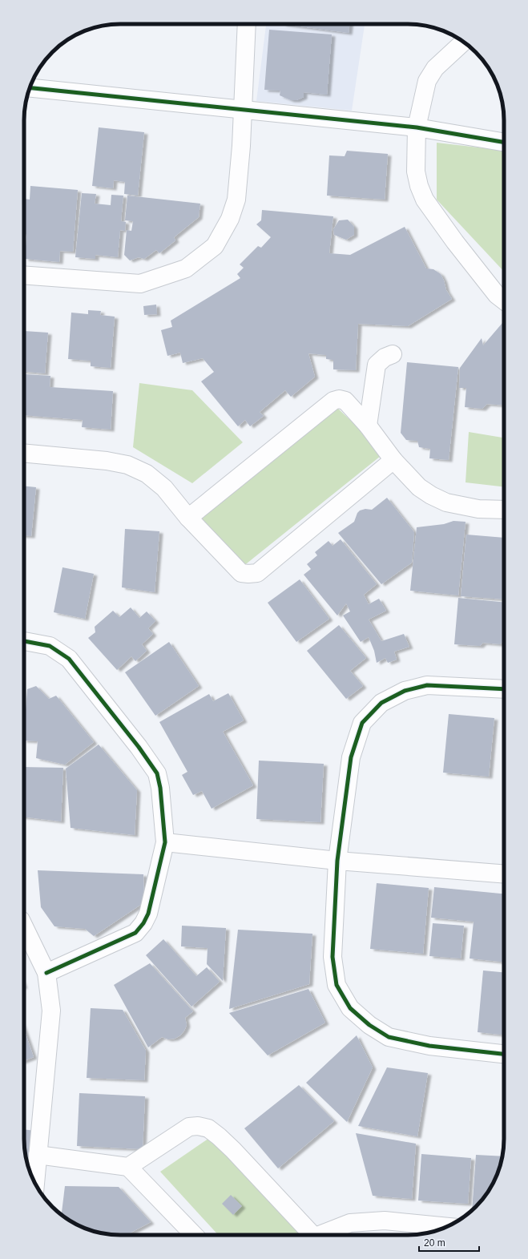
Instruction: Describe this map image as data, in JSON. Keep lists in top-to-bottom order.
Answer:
{
  "scale_bar": "20 m"
}
